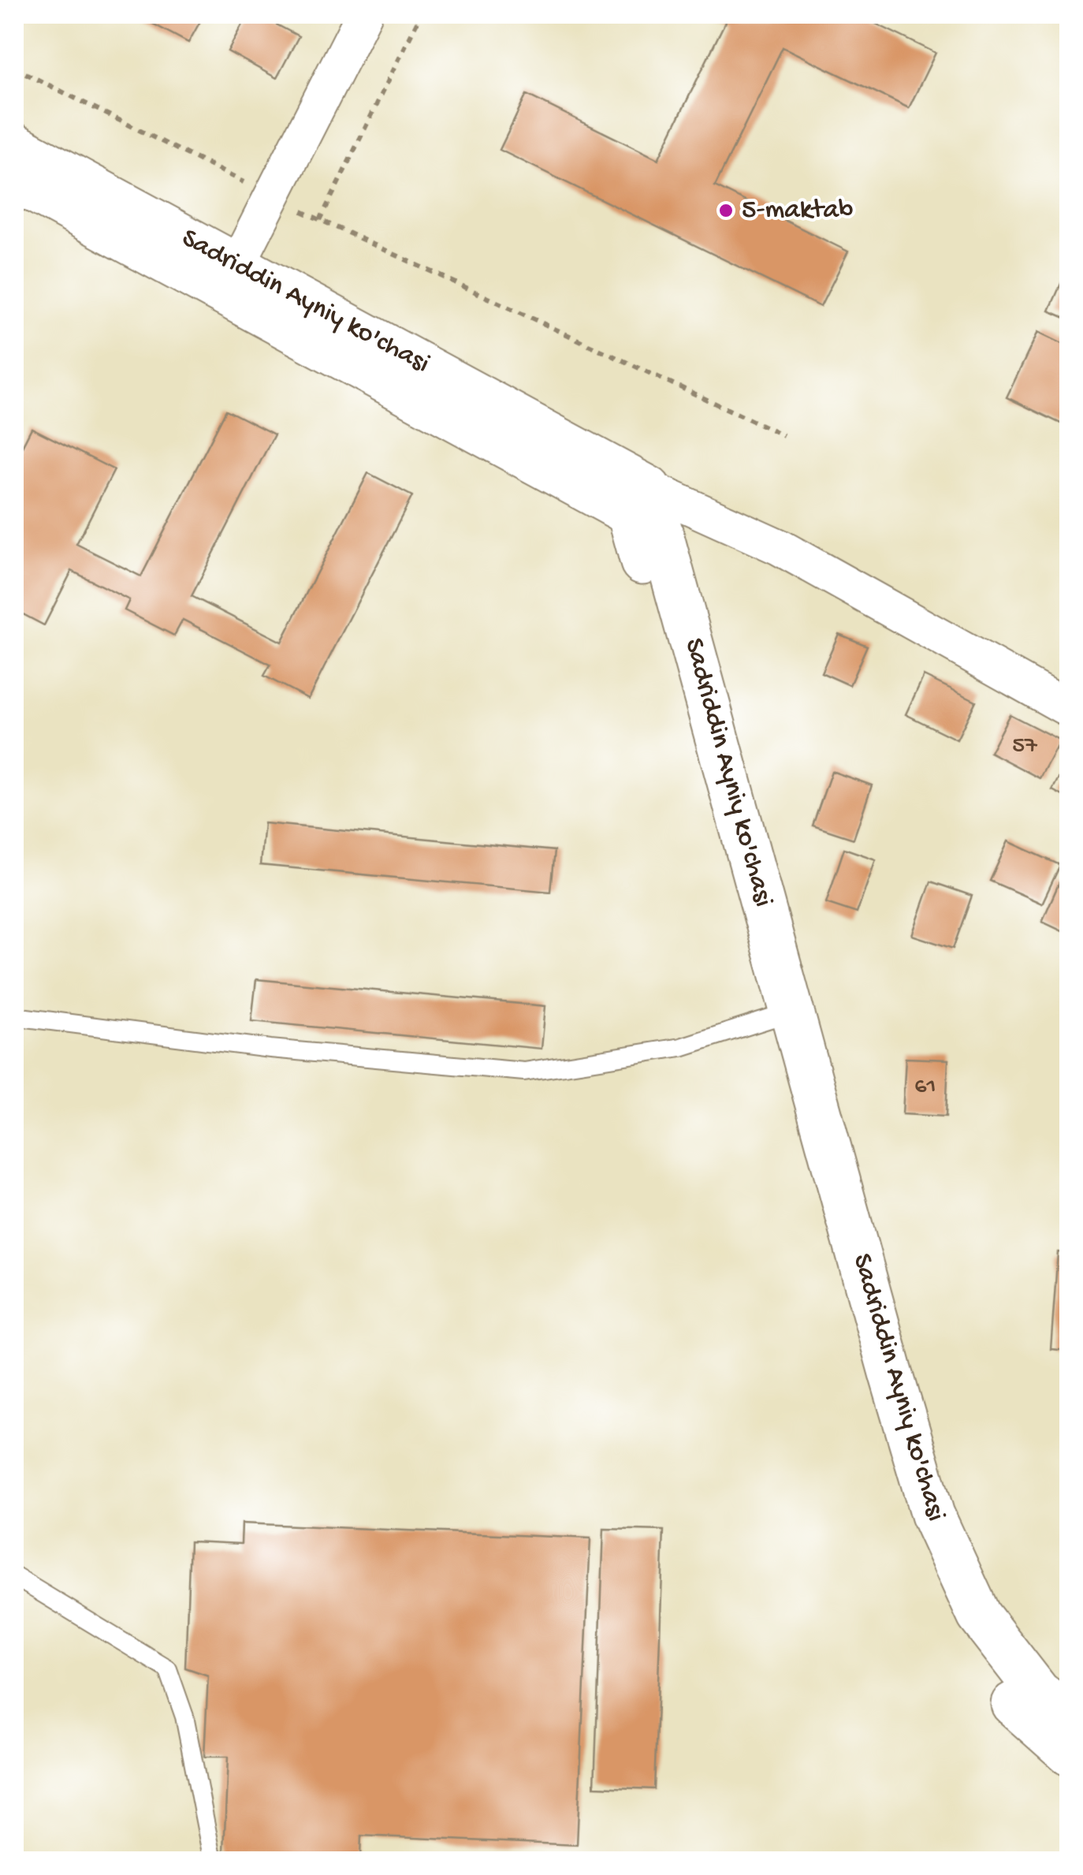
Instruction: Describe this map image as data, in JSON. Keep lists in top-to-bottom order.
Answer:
{
  "streets": {
    "main road": ["Sadriddin Ayniy ko'chasi"]
  },
  "places": ["5-maktab"],
  "house_numbers": ["57", "61"]
}
